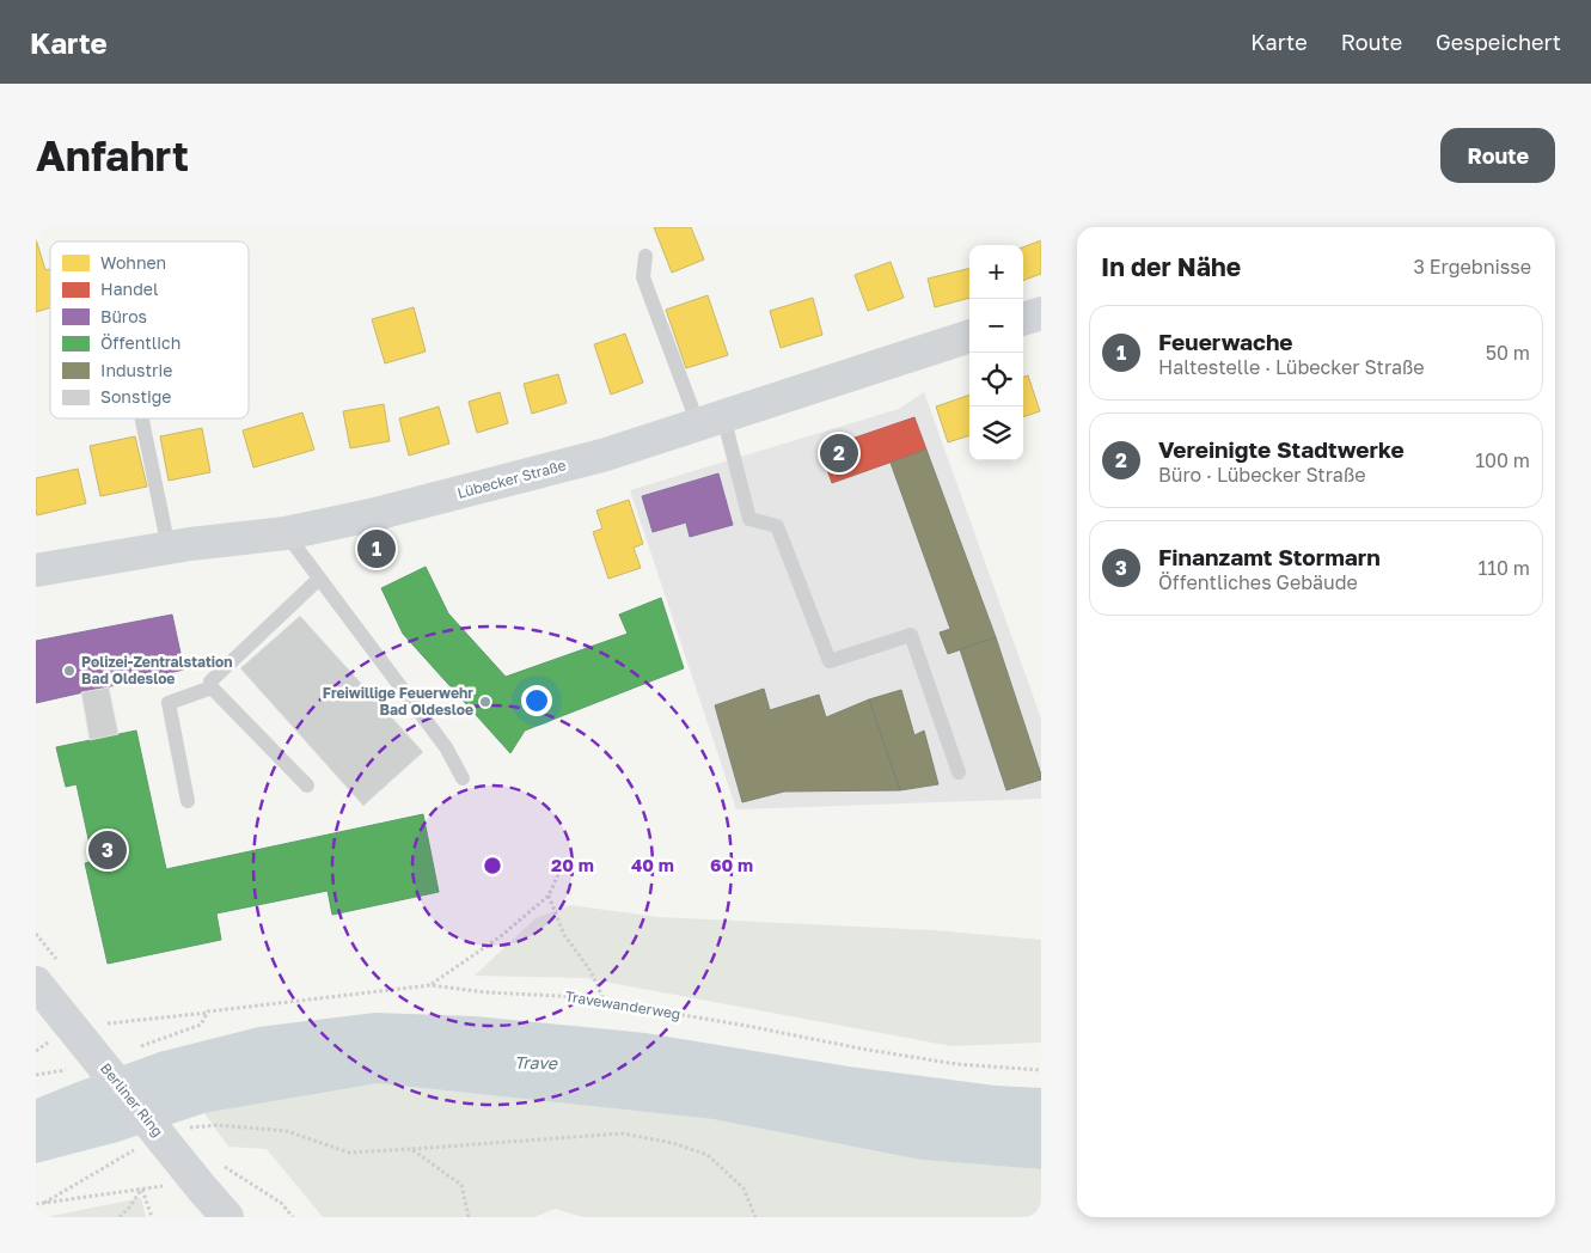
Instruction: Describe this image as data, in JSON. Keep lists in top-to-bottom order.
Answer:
{
  "streets": {
    "main road": ["Lübecker Straße", "Berliner Ring"],
    "path": ["Travewanderweg"]
  },
  "crossings": [
    ["Travewanderweg", "Berliner Ring"]
  ],
  "water": ["Trave"],
  "places": ["Polizei-Zentralstation Bad Oldesloe", "Freiwillige Feuerwehr Bad Oldesloe"],
  "legend": [
    "Wohnen",
    "Handel",
    "Büros",
    "Öffentlich",
    "Industrie",
    "Sonstige"
  ],
  "page": {
    "header": "Karte",
    "nav": ["Karte", "Route", "Gespeichert"],
    "buttons": "Route",
    "title": "Anfahrt",
    "heading": ["In der Nähe", "3 Ergebnisse"],
    "map_buttons": ["+", "−"],
    "list": [
      {
        "mark": "1",
        "name": "Feuerwache",
        "note": "Haltestelle · Lübecker Straße",
        "value": "50 m"
      },
      {
        "mark": "2",
        "name": "Vereinigte Stadtwerke",
        "note": "Büro · Lübecker Straße",
        "value": "100 m"
      },
      {
        "mark": "3",
        "name": "Finanzamt Stormarn",
        "note": "Öffentliches Gebäude",
        "value": "110 m"
      }
    ],
    "pins": ["2", "1", "3"]
  },
  "rings": ["20 m", "40 m", "60 m"]
}
